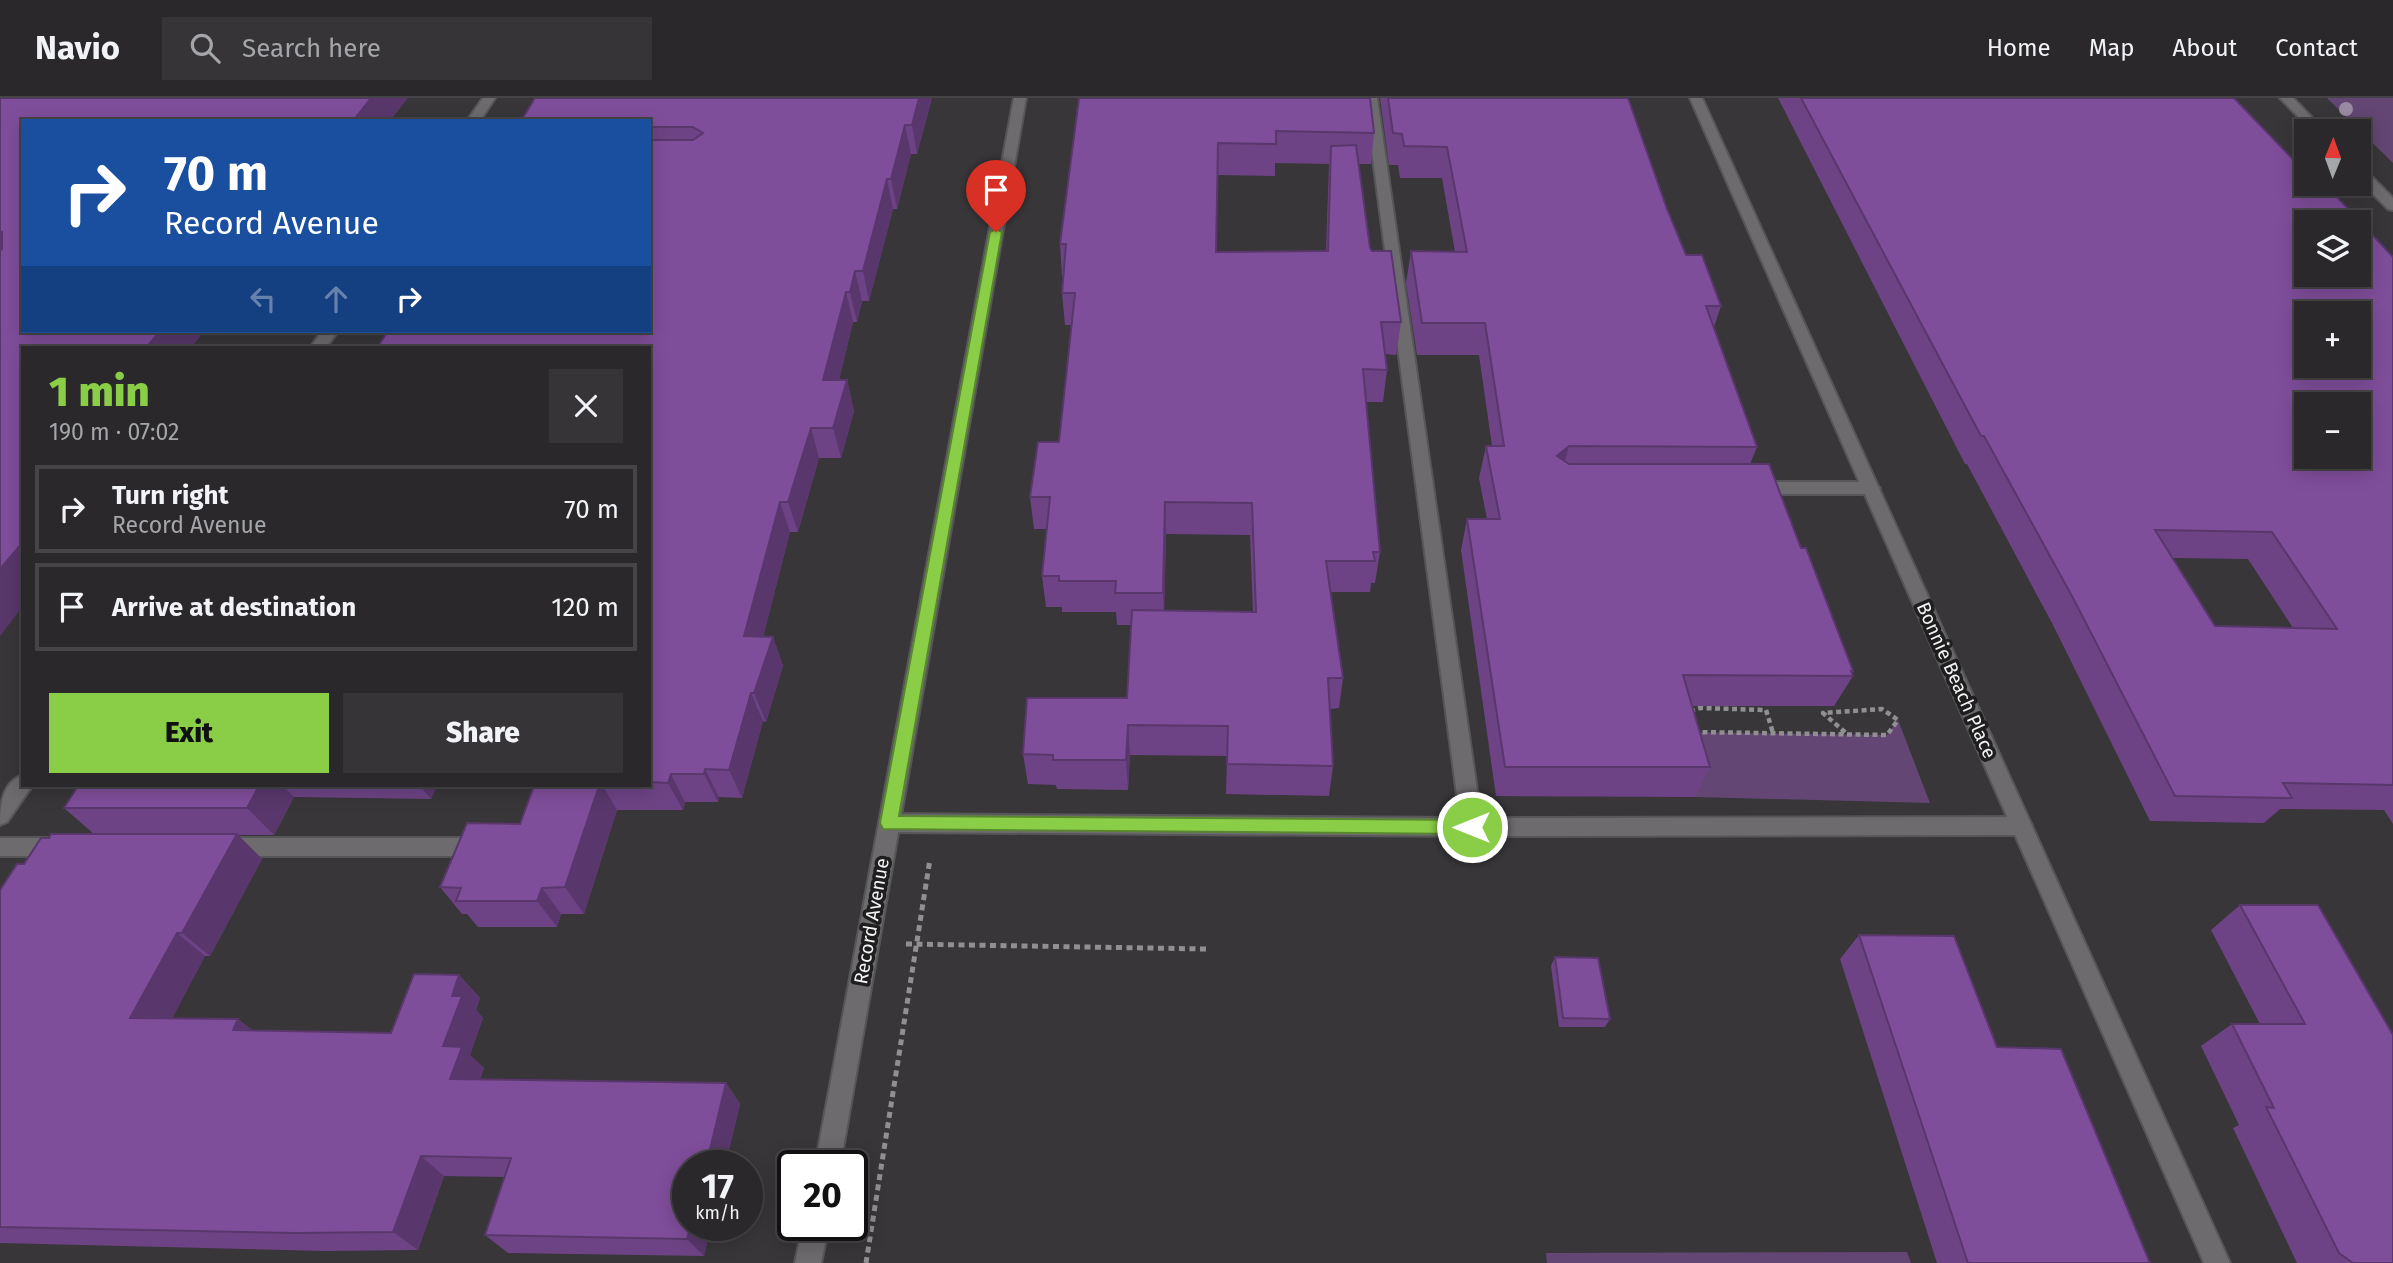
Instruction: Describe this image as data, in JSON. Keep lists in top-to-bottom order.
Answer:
{
  "streets": {
    "street": ["Bonnie Beach Place", "Record Avenue"]
  },
  "north": "top",
  "page": {
    "header": "Navio",
    "search": "Search here",
    "nav": [
      "Home",
      "Map",
      "About",
      "Contact"
    ],
    "map_buttons": ["+", "−"],
    "turn": ["70 m", "Record Avenue"],
    "heading": ["1 min", "190 m · 07:02"],
    "list": [
      {
        "name": "Turn right",
        "note": "Record Avenue",
        "value": "70 m"
      },
      {
        "name": "Arrive at destination",
        "value": "120 m"
      }
    ],
    "buttons": ["Exit", "Share"],
    "speed": "17 km/h",
    "limit": "20"
  }
}
